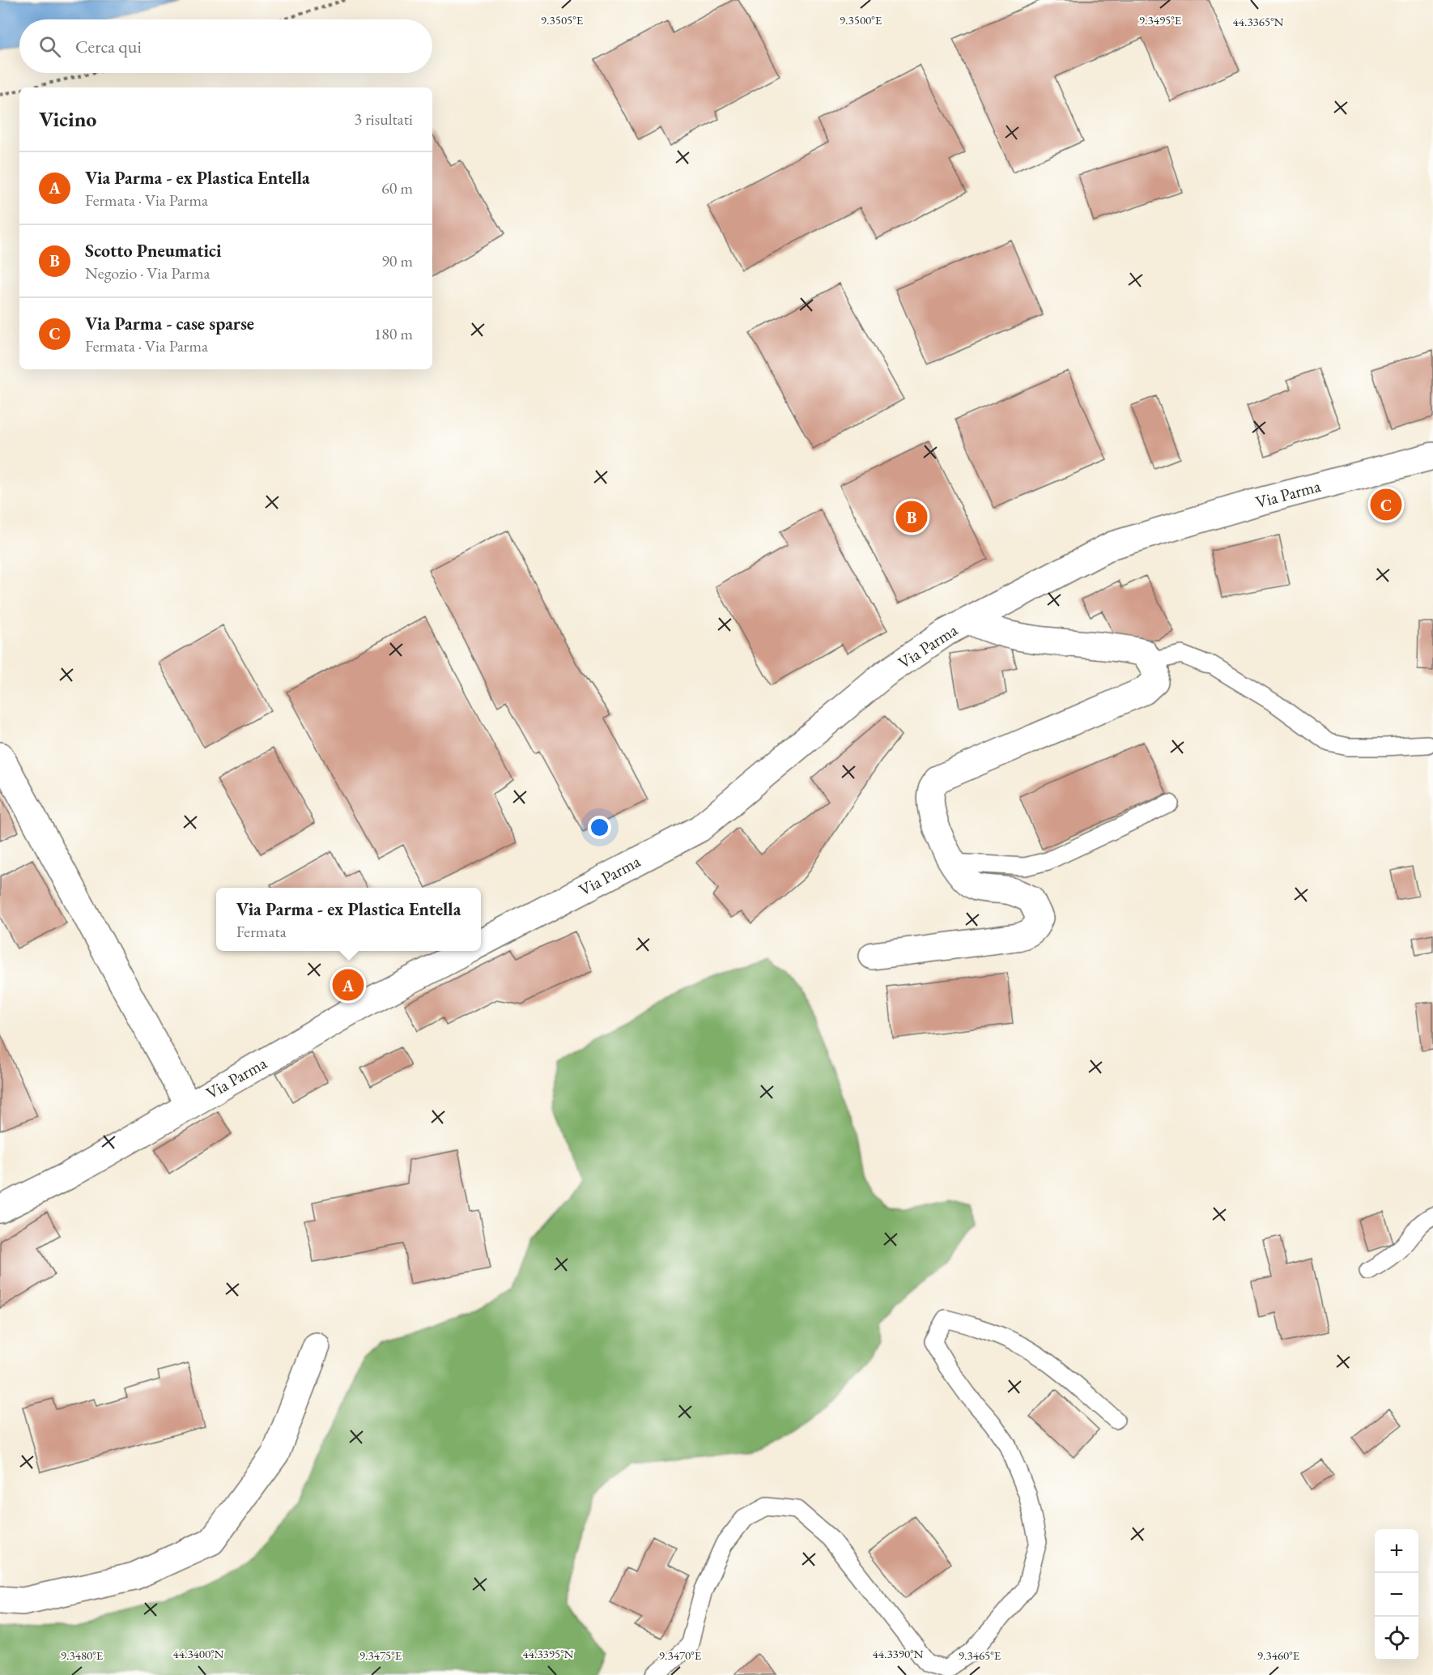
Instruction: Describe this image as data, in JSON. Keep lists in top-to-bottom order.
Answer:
{
  "streets": {
    "street": ["Via Parma"]
  },
  "page": {
    "search": "Cerca qui",
    "heading": ["Vicino", "3 risultati"],
    "list": [
      {
        "mark": "A",
        "name": "Via Parma - ex Plastica Entella",
        "note": "Fermata · Via Parma",
        "value": "60 m"
      },
      {
        "mark": "B",
        "name": "Scotto Pneumatici",
        "note": "Negozio · Via Parma",
        "value": "90 m"
      },
      {
        "mark": "C",
        "name": "Via Parma - case sparse",
        "note": "Fermata · Via Parma",
        "value": "180 m"
      }
    ],
    "pins": ["C", "B", "A"],
    "popup": ["Via Parma - ex Plastica Entella", "Fermata"],
    "map_buttons": ["+", "−"]
  },
  "coordinates": [
    "9.3505°E",
    "9.3500°E",
    "9.3495°E",
    "44.3365°N",
    "44.3400°N",
    "44.3395°N",
    "44.3390°N",
    "9.3480°E",
    "9.3475°E",
    "9.3470°E",
    "9.3465°E",
    "9.3460°E"
  ]
}
